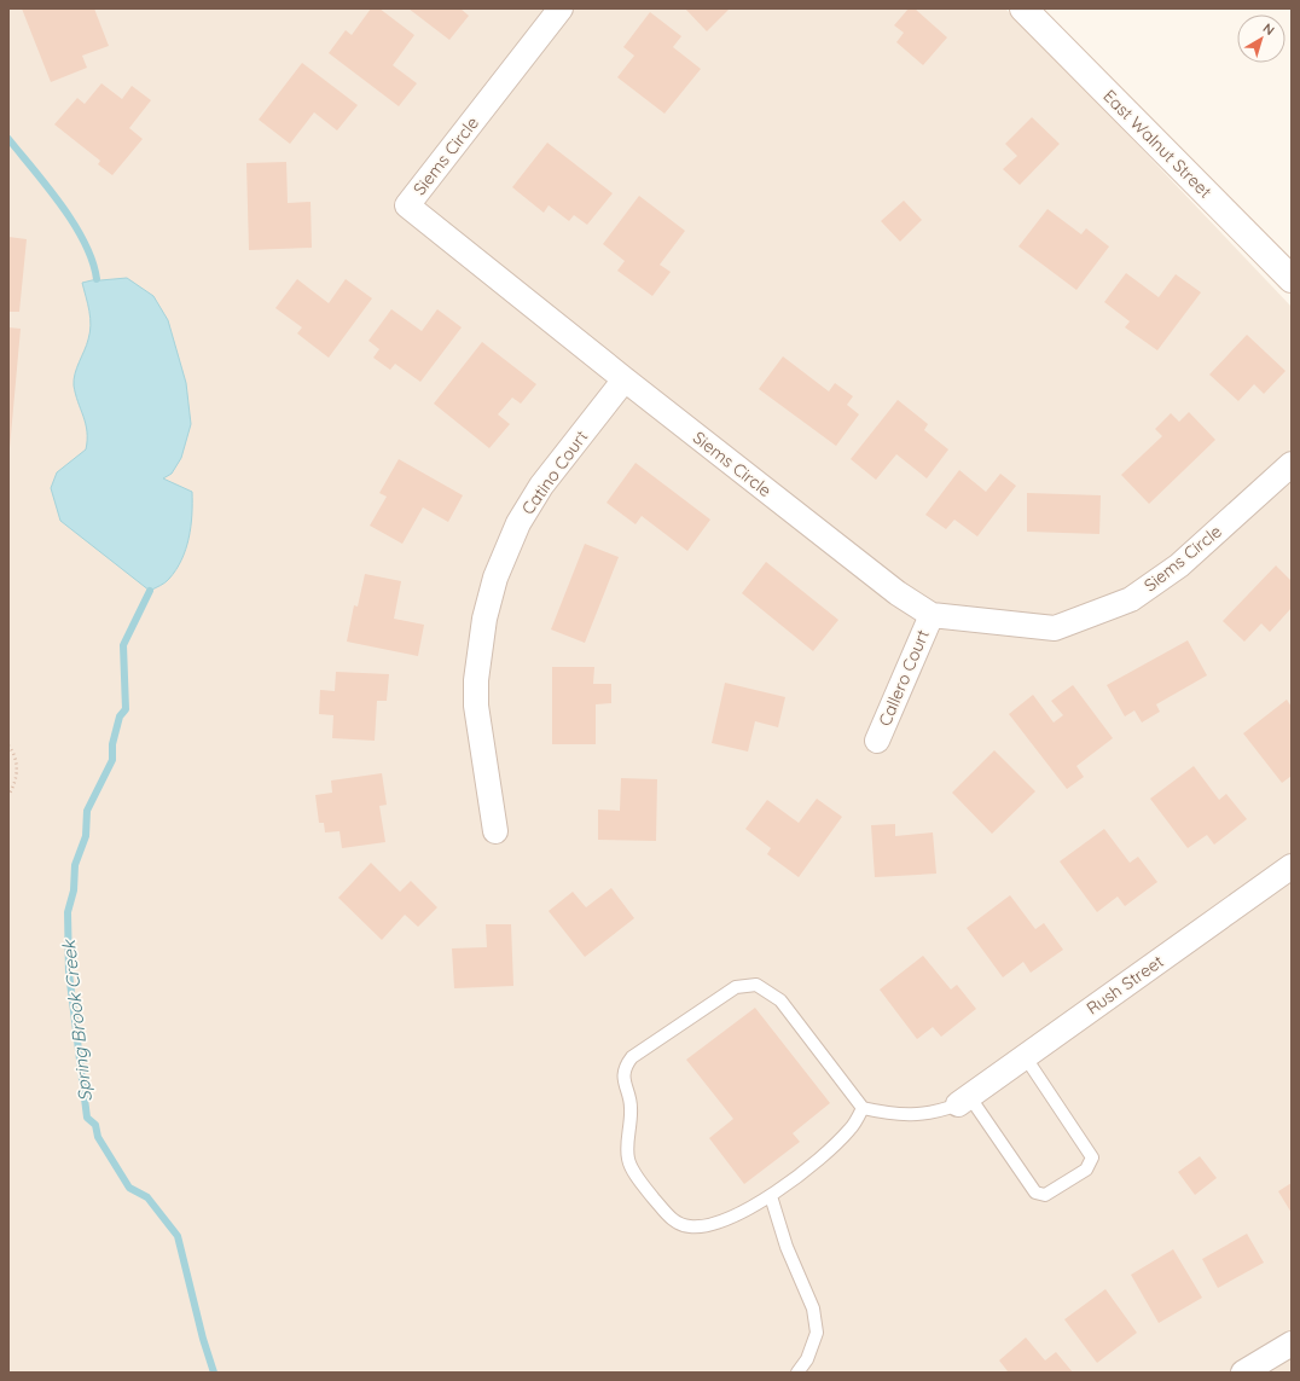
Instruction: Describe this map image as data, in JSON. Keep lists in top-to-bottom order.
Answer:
{
  "streets": {
    "street": [
      "East Walnut Street",
      "Siems Circle",
      "Catino Court",
      "Callero Court",
      "Rush Street"
    ]
  },
  "crossings": [
    ["Siems Circle", "Catino Court"],
    ["Siems Circle", "Callero Court"]
  ],
  "water": ["Spring Brook Creek"],
  "north": "top right"
}
